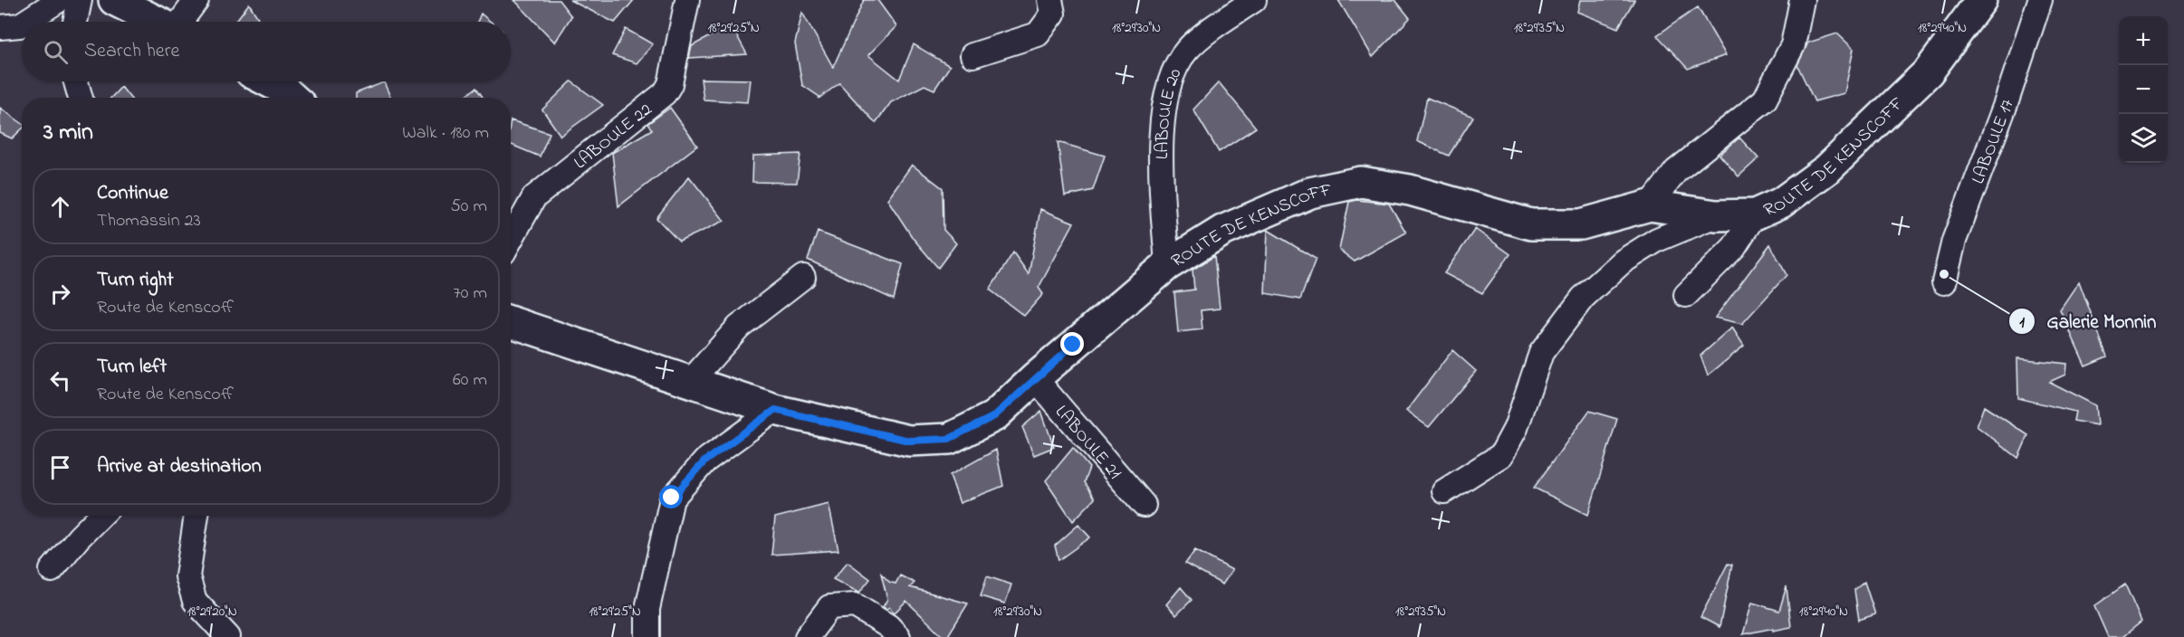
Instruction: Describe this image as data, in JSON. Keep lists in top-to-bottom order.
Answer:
{
  "streets": {
    "main road": ["ROUTE DE KENSCOFF"],
    "street": [
      "LABOULE 20",
      "LABOULE 22",
      "LABOULE 17",
      "LABOULE 21"
    ]
  },
  "crossings": [
    ["LABOULE 20", "ROUTE DE KENSCOFF"],
    ["ROUTE DE KENSCOFF", "LABOULE 21"]
  ],
  "places": ["Galerie Monnin"],
  "page": {
    "map_buttons": ["+", "−"],
    "search": "Search here",
    "heading": ["3 min", "Walk · 180 m"],
    "list": [
      ["Continue", "Thomassin 23", "50 m"],
      ["Turn right", "Route de Kenscoff", "70 m"],
      ["Turn left", "Route de Kenscoff", "60 m"],
      "Arrive at destination"
    ]
  },
  "coordinates": [
    "18°29'25\"N",
    "18°29'30\"N",
    "18°29'35\"N",
    "18°29'40\"N",
    "18°29'20\"N"
  ]
}
